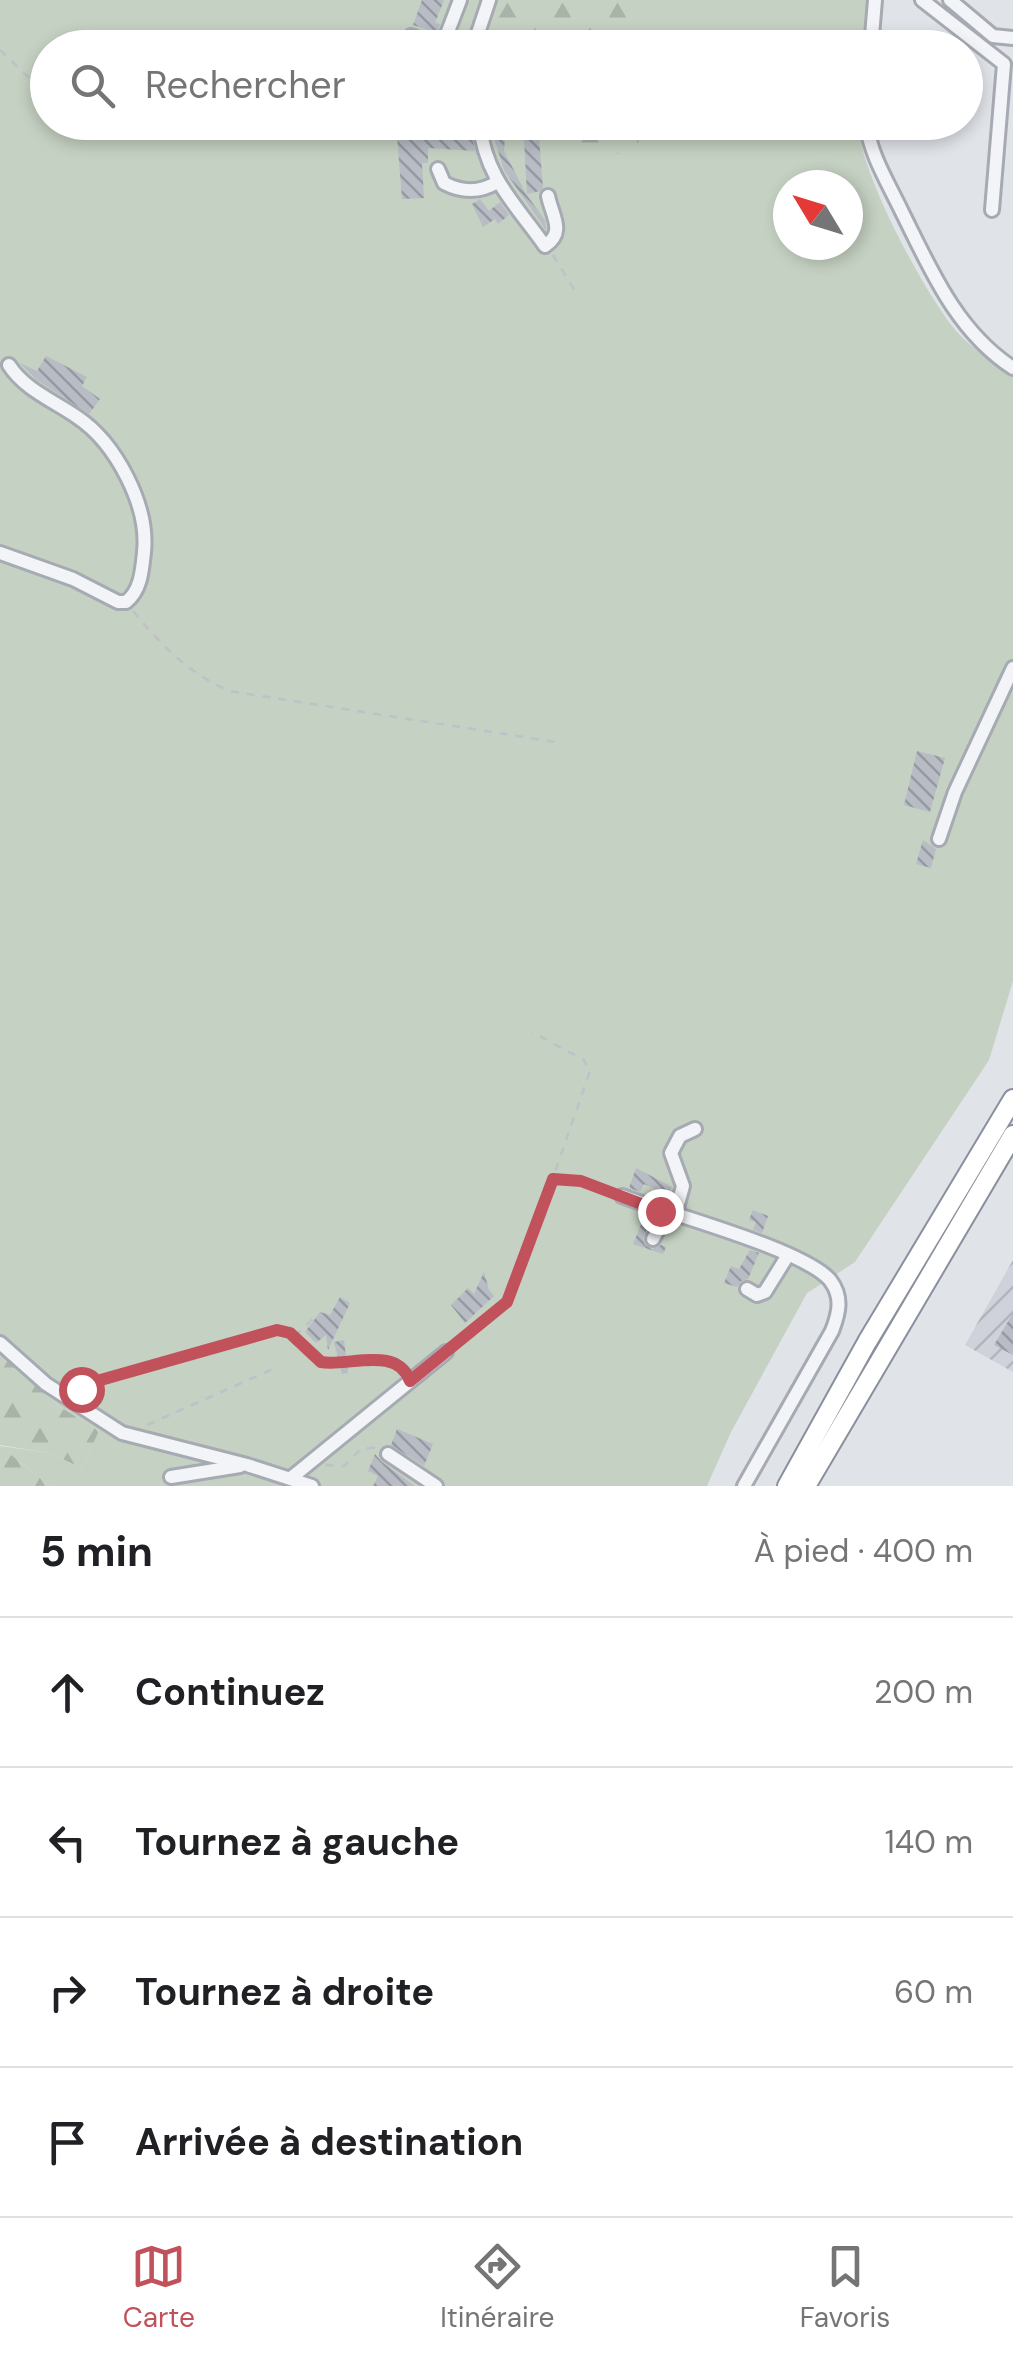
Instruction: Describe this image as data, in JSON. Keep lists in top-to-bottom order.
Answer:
{
  "north": "top left",
  "page": {
    "search": "Rechercher",
    "heading": ["5 min", "À pied · 400 m"],
    "list": [
      ["Continuez", "200 m"],
      ["Tournez à gauche", "140 m"],
      ["Tournez à droite", "60 m"],
      "Arrivée à destination"
    ],
    "nav": ["Carte", "Itinéraire", "Favoris"]
  }
}
